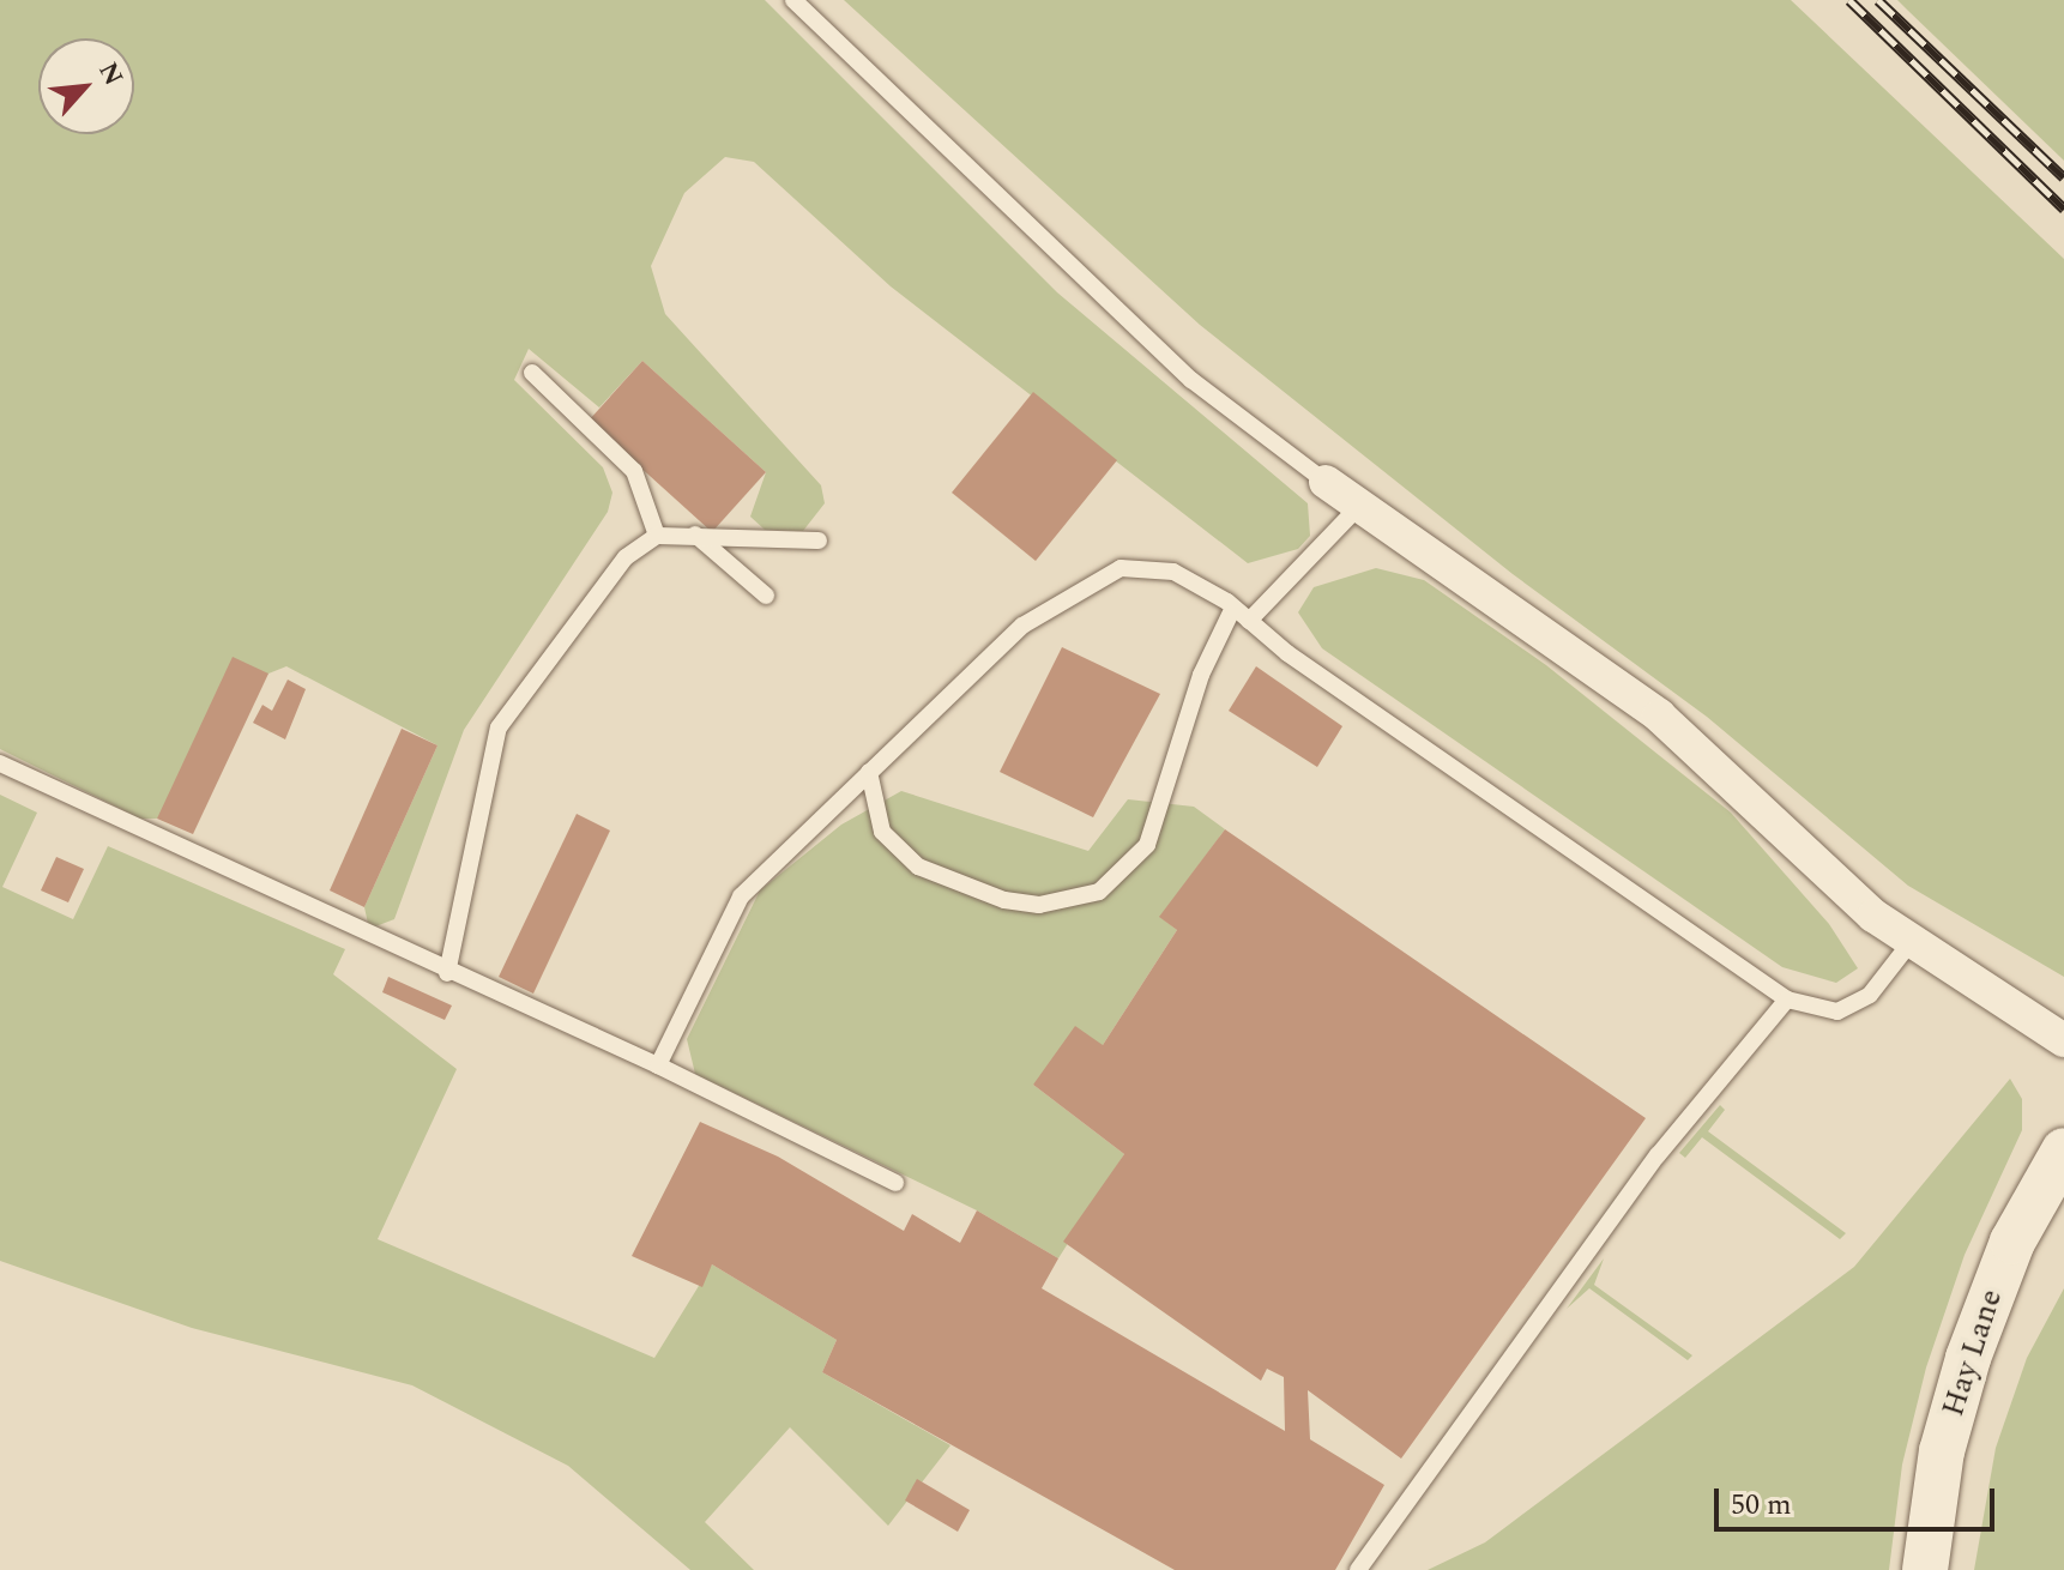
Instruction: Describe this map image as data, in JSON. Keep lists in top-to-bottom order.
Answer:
{
  "streets": {
    "main road": ["Hay Lane"]
  },
  "scale_bar": "50 m",
  "north": "top right"
}
